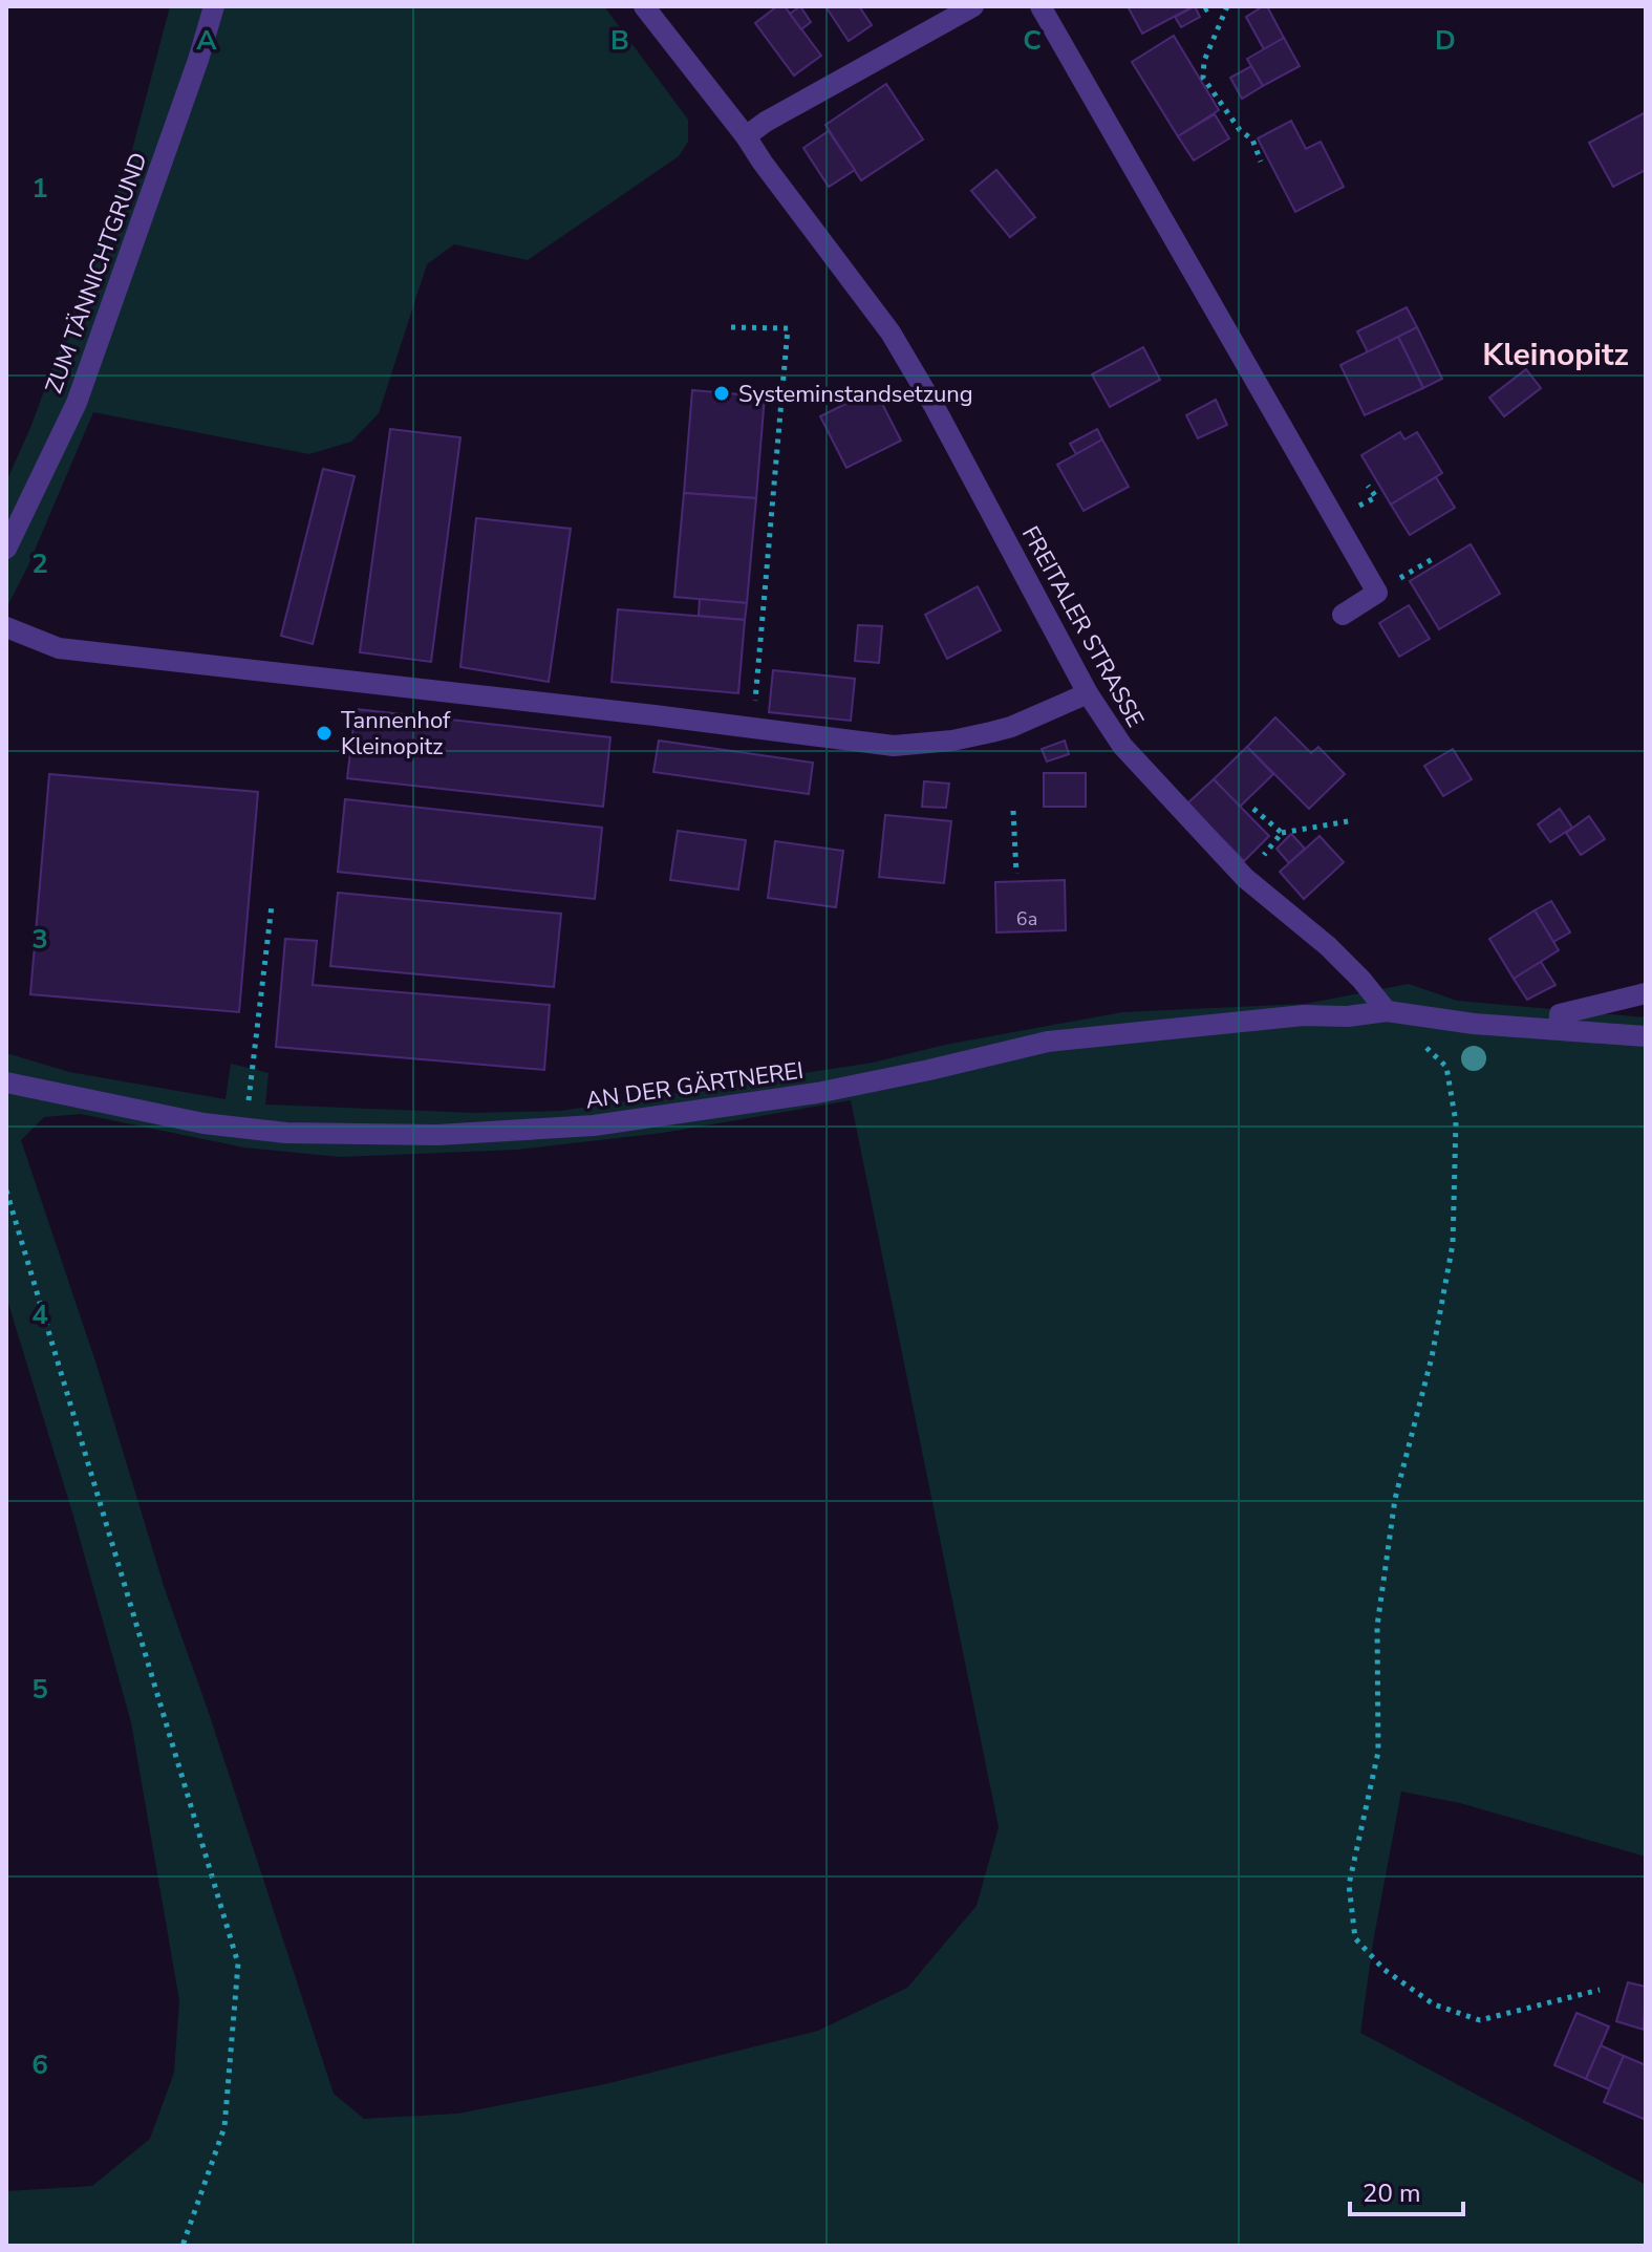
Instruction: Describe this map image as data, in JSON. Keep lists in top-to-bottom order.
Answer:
{
  "streets": {
    "street": ["ZUM TÄNNICHTGRUND", "FREITALER STRASSE", "AN DER GÄRTNEREI"]
  },
  "crossings": [
    ["FREITALER STRASSE", "AN DER GÄRTNEREI"]
  ],
  "districts": ["Kleinopitz"],
  "places": ["Systeminstandsetzung", "Tannenhof Kleinopitz"],
  "house_numbers": ["6a"],
  "scale_bar": "20 m",
  "grid": {
    "columns": [
      "A",
      "B",
      "C",
      "D"
    ],
    "rows": [
      "1",
      "2",
      "3",
      "4",
      "5",
      "6"
    ]
  }
}
